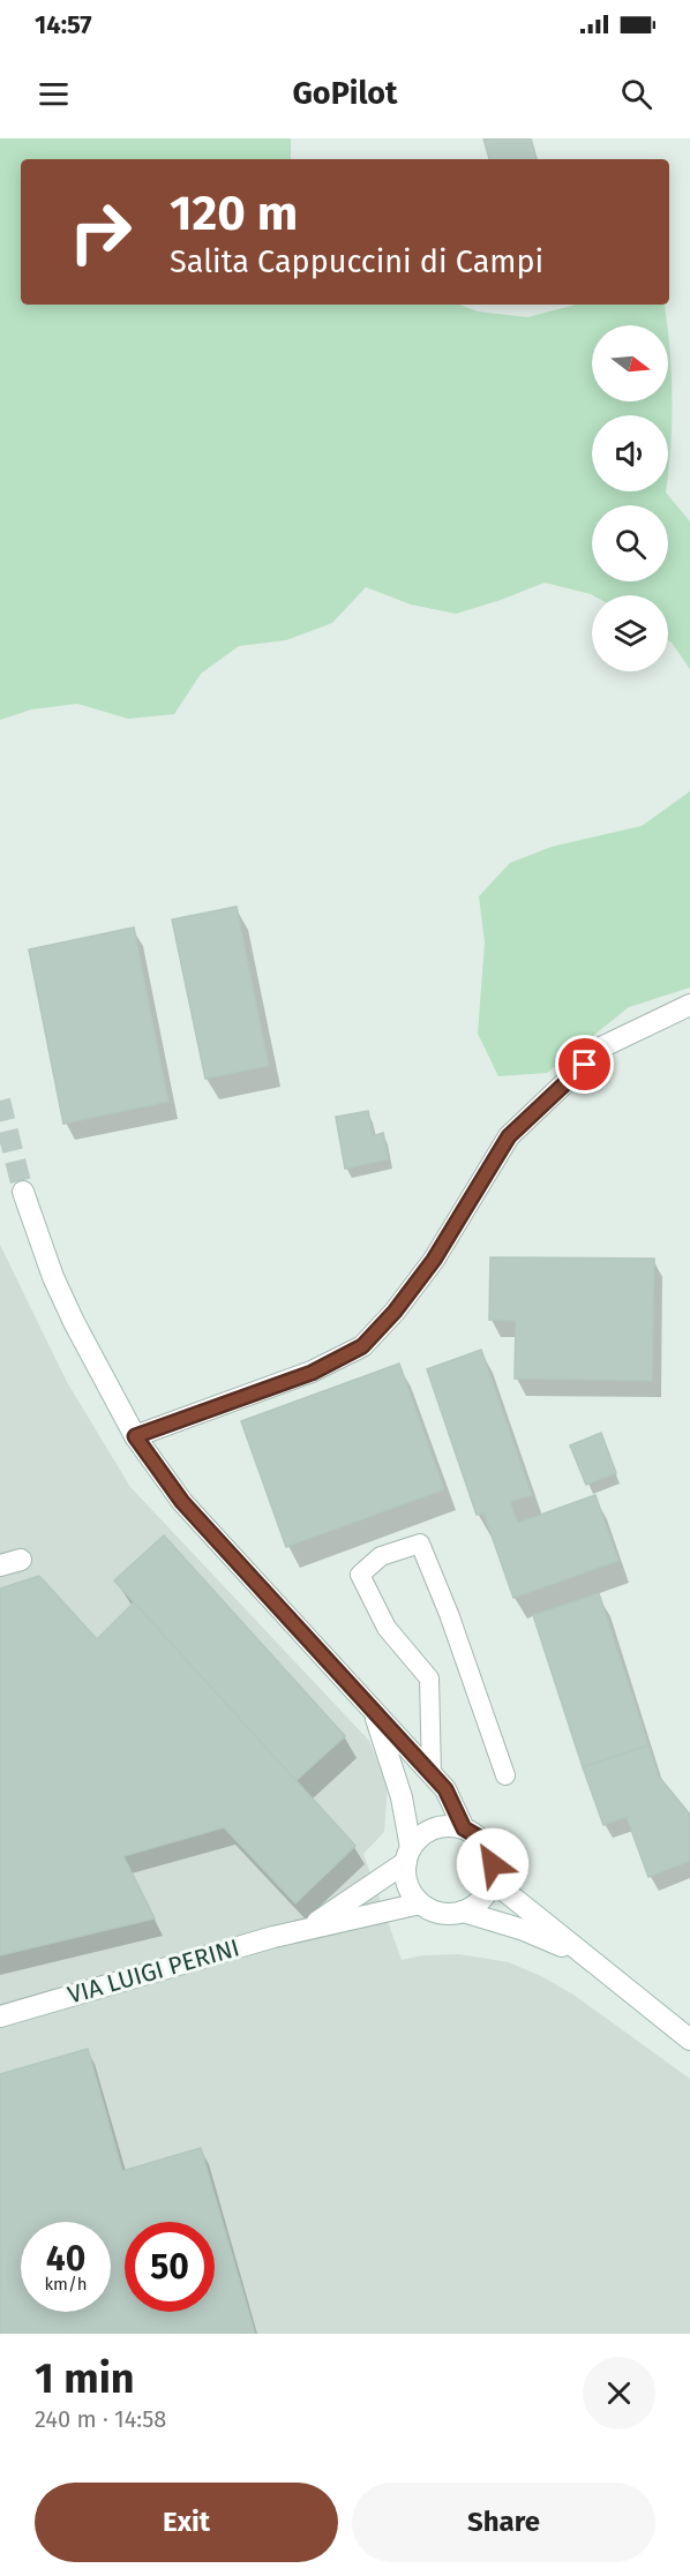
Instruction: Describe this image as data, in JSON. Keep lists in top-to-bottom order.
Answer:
{
  "streets": {
    "main road": ["VIA LUIGI PERINI"]
  },
  "north": "right",
  "page": {
    "status": "14:57",
    "header": "GoPilot",
    "turn": ["120 m", "Salita Cappuccini di Campi"],
    "speed": "40 km/h",
    "limit": "50",
    "heading": ["1 min", "240 m · 14:58"],
    "buttons": ["Exit", "Share"]
  }
}
